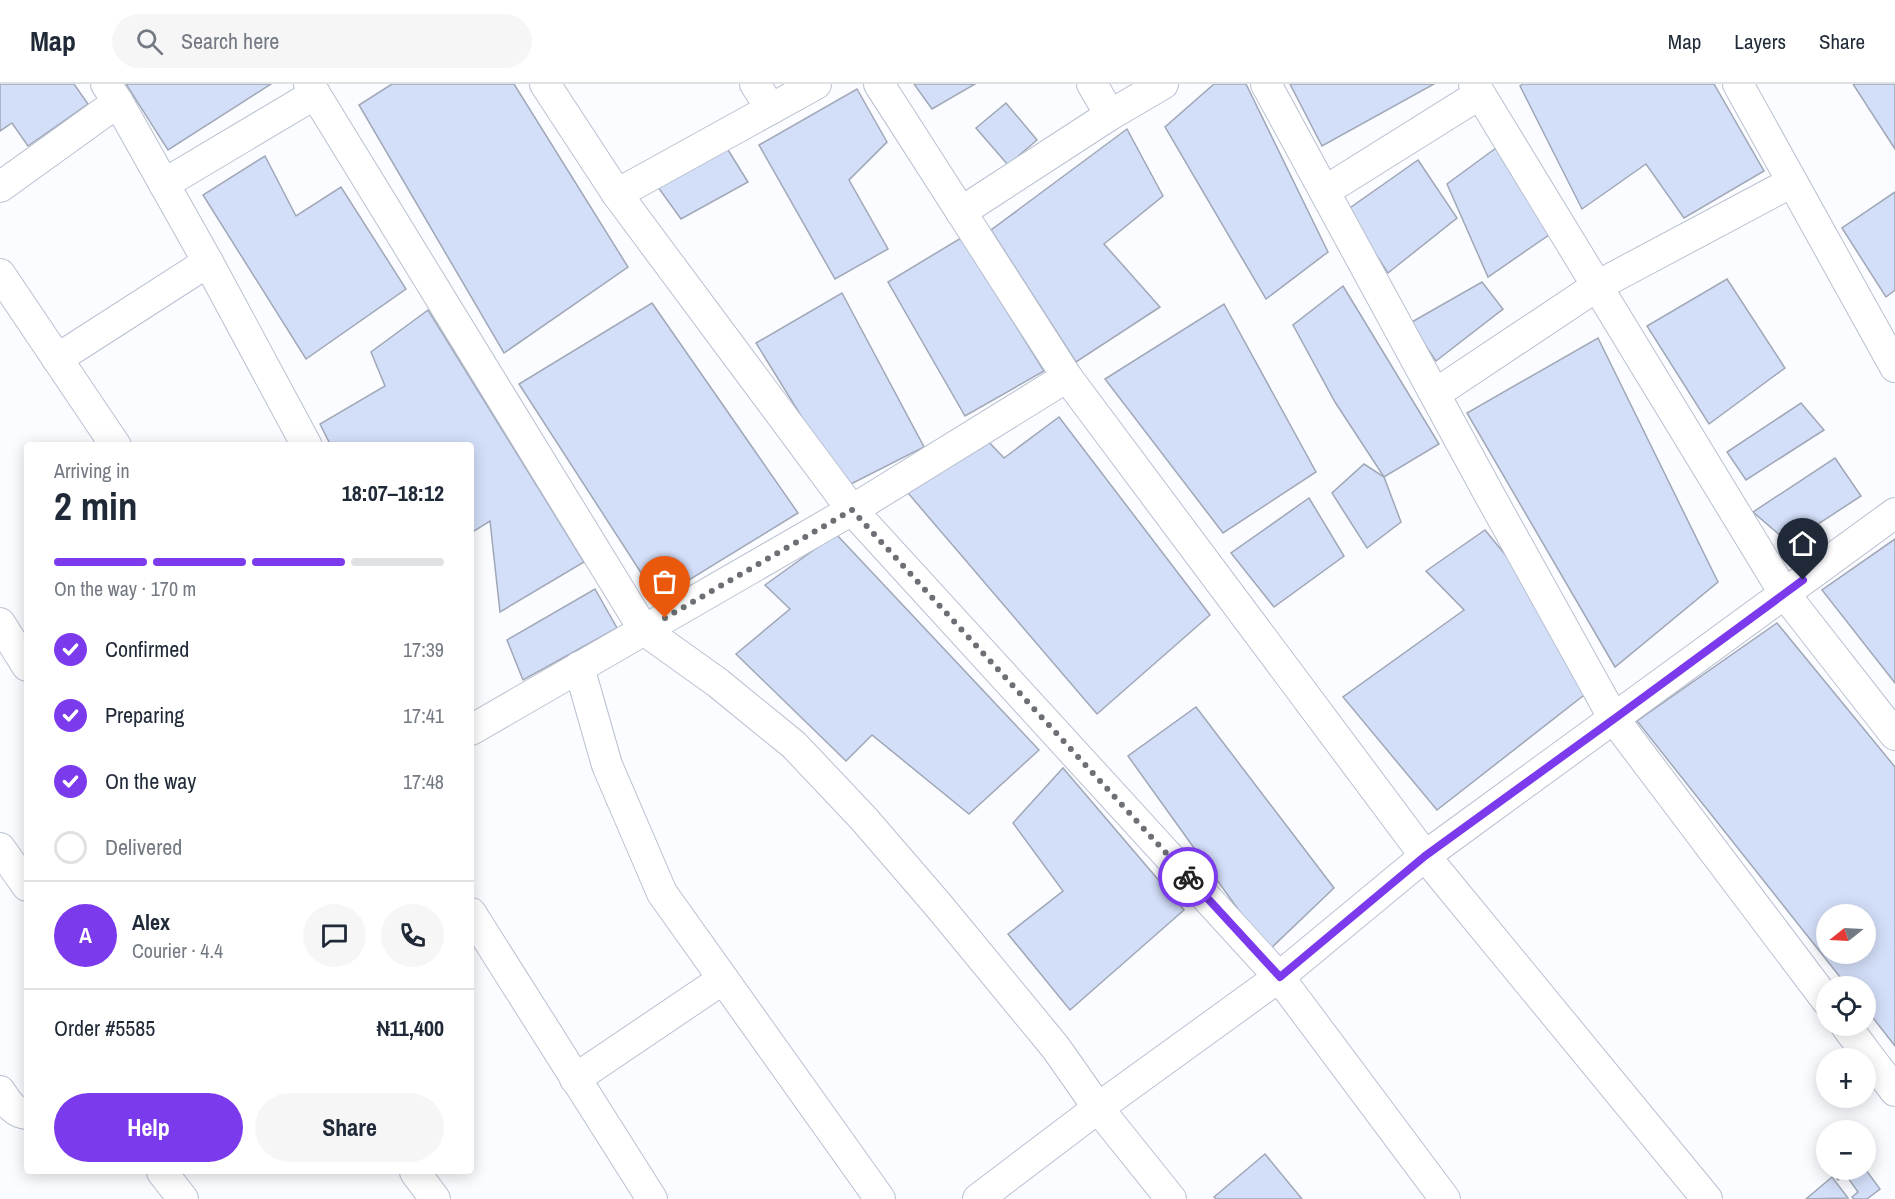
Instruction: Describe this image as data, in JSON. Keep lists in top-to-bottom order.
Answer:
{
  "north": "left",
  "page": {
    "header": "Map",
    "search": "Search here",
    "nav": ["Map", "Layers", "Share"],
    "heading": ["2 min", "Arriving in", "18:07–18:12"],
    "panel": [
      "Alex",
      "Courier · 4.4",
      "Order #5585",
      "₦11,400"
    ],
    "bar": "On the way · 170 m",
    "list": [
      ["Confirmed", "17:39"],
      ["Preparing", "17:41"],
      ["On the way", "17:48"],
      "Delivered"
    ],
    "map_buttons": ["+", "−"],
    "round": "A",
    "buttons": ["Help", "Share"]
  }
}
